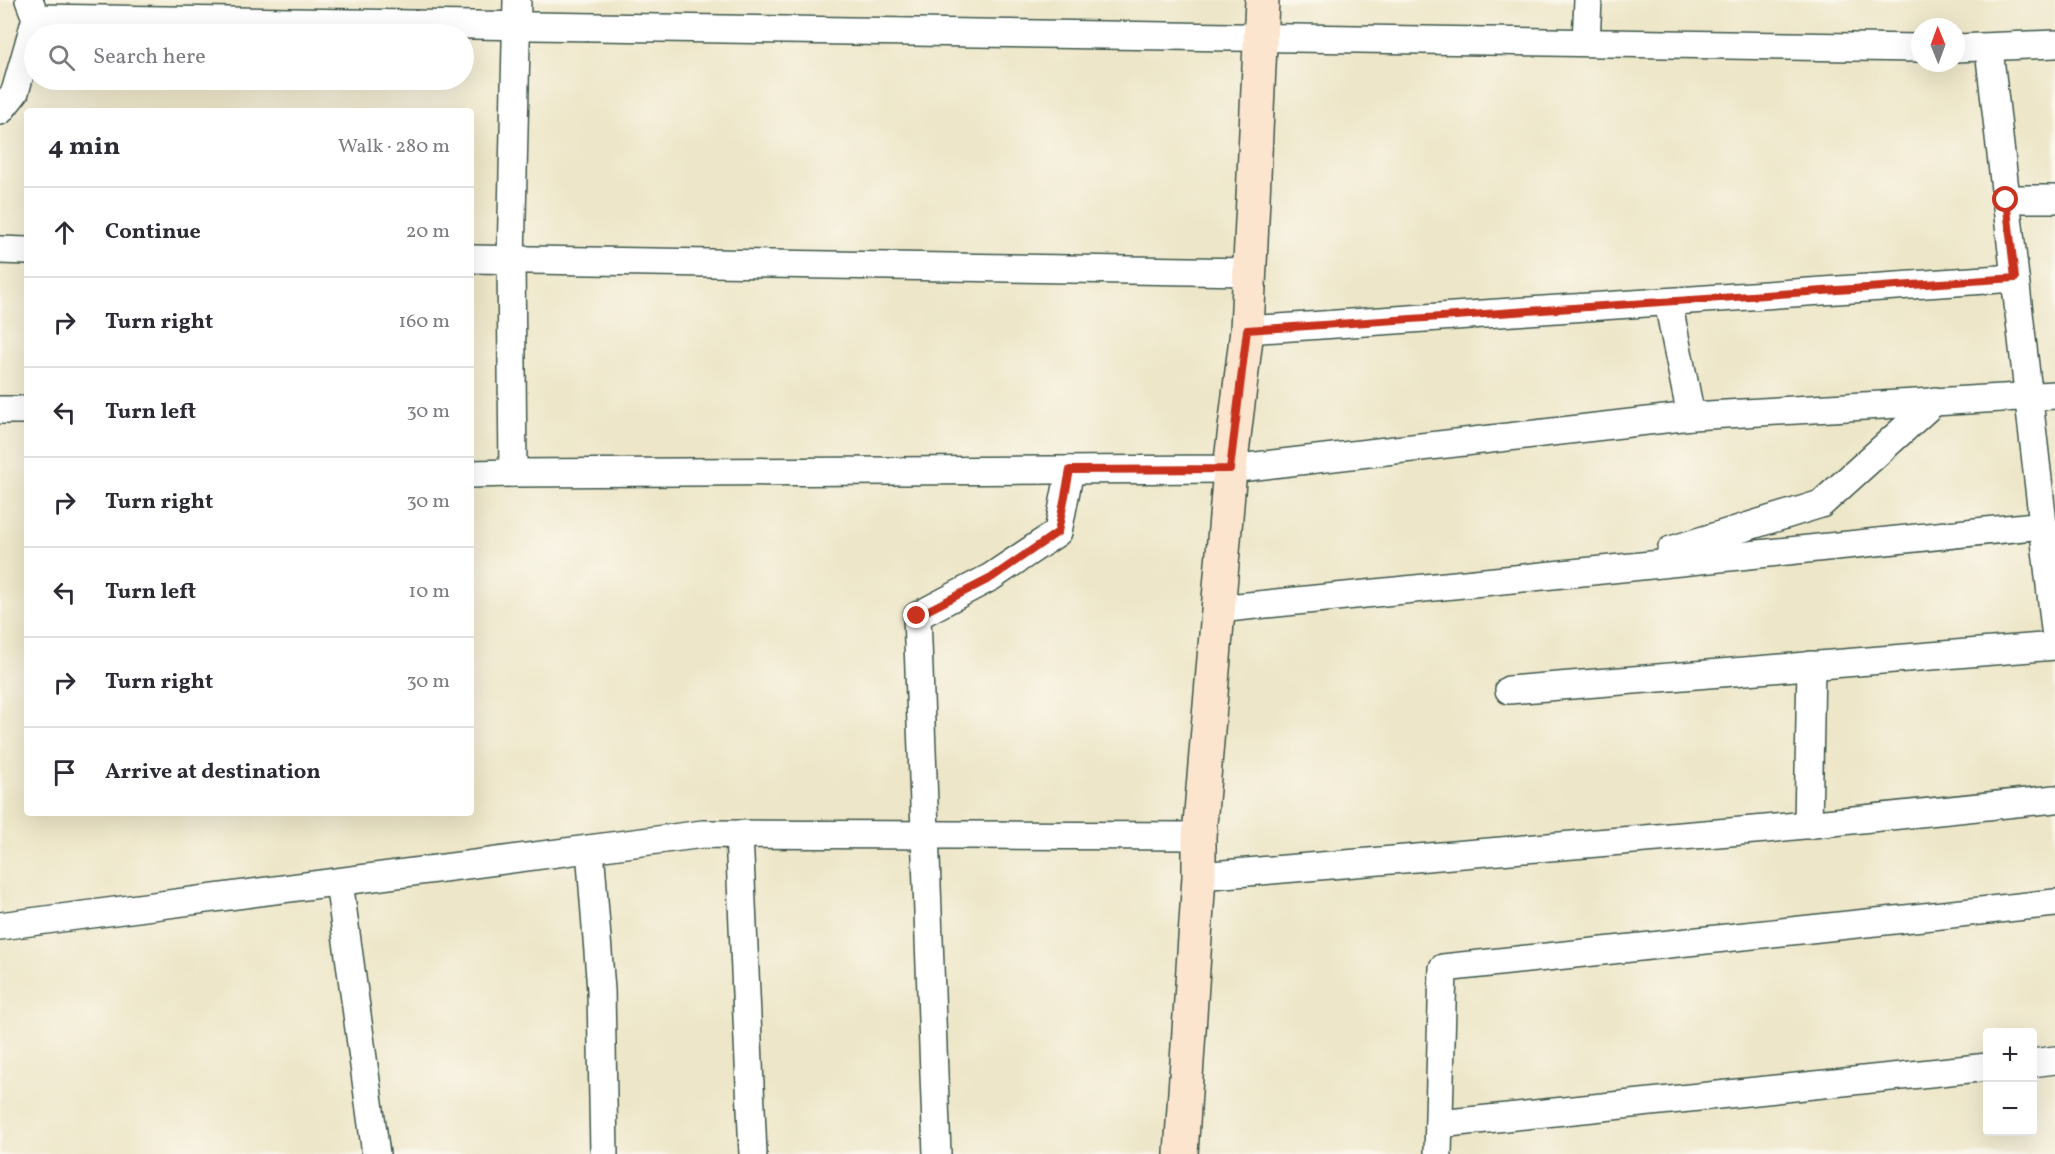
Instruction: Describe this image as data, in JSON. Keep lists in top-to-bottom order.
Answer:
{
  "north": "top",
  "page": {
    "search": "Search here",
    "heading": ["4 min", "Walk · 280 m"],
    "list": [
      ["Continue", "20 m"],
      ["Turn right", "160 m"],
      ["Turn left", "30 m"],
      ["Turn right", "30 m"],
      ["Turn left", "10 m"],
      ["Turn right", "30 m"],
      "Arrive at destination"
    ],
    "map_buttons": ["+", "−"]
  }
}
